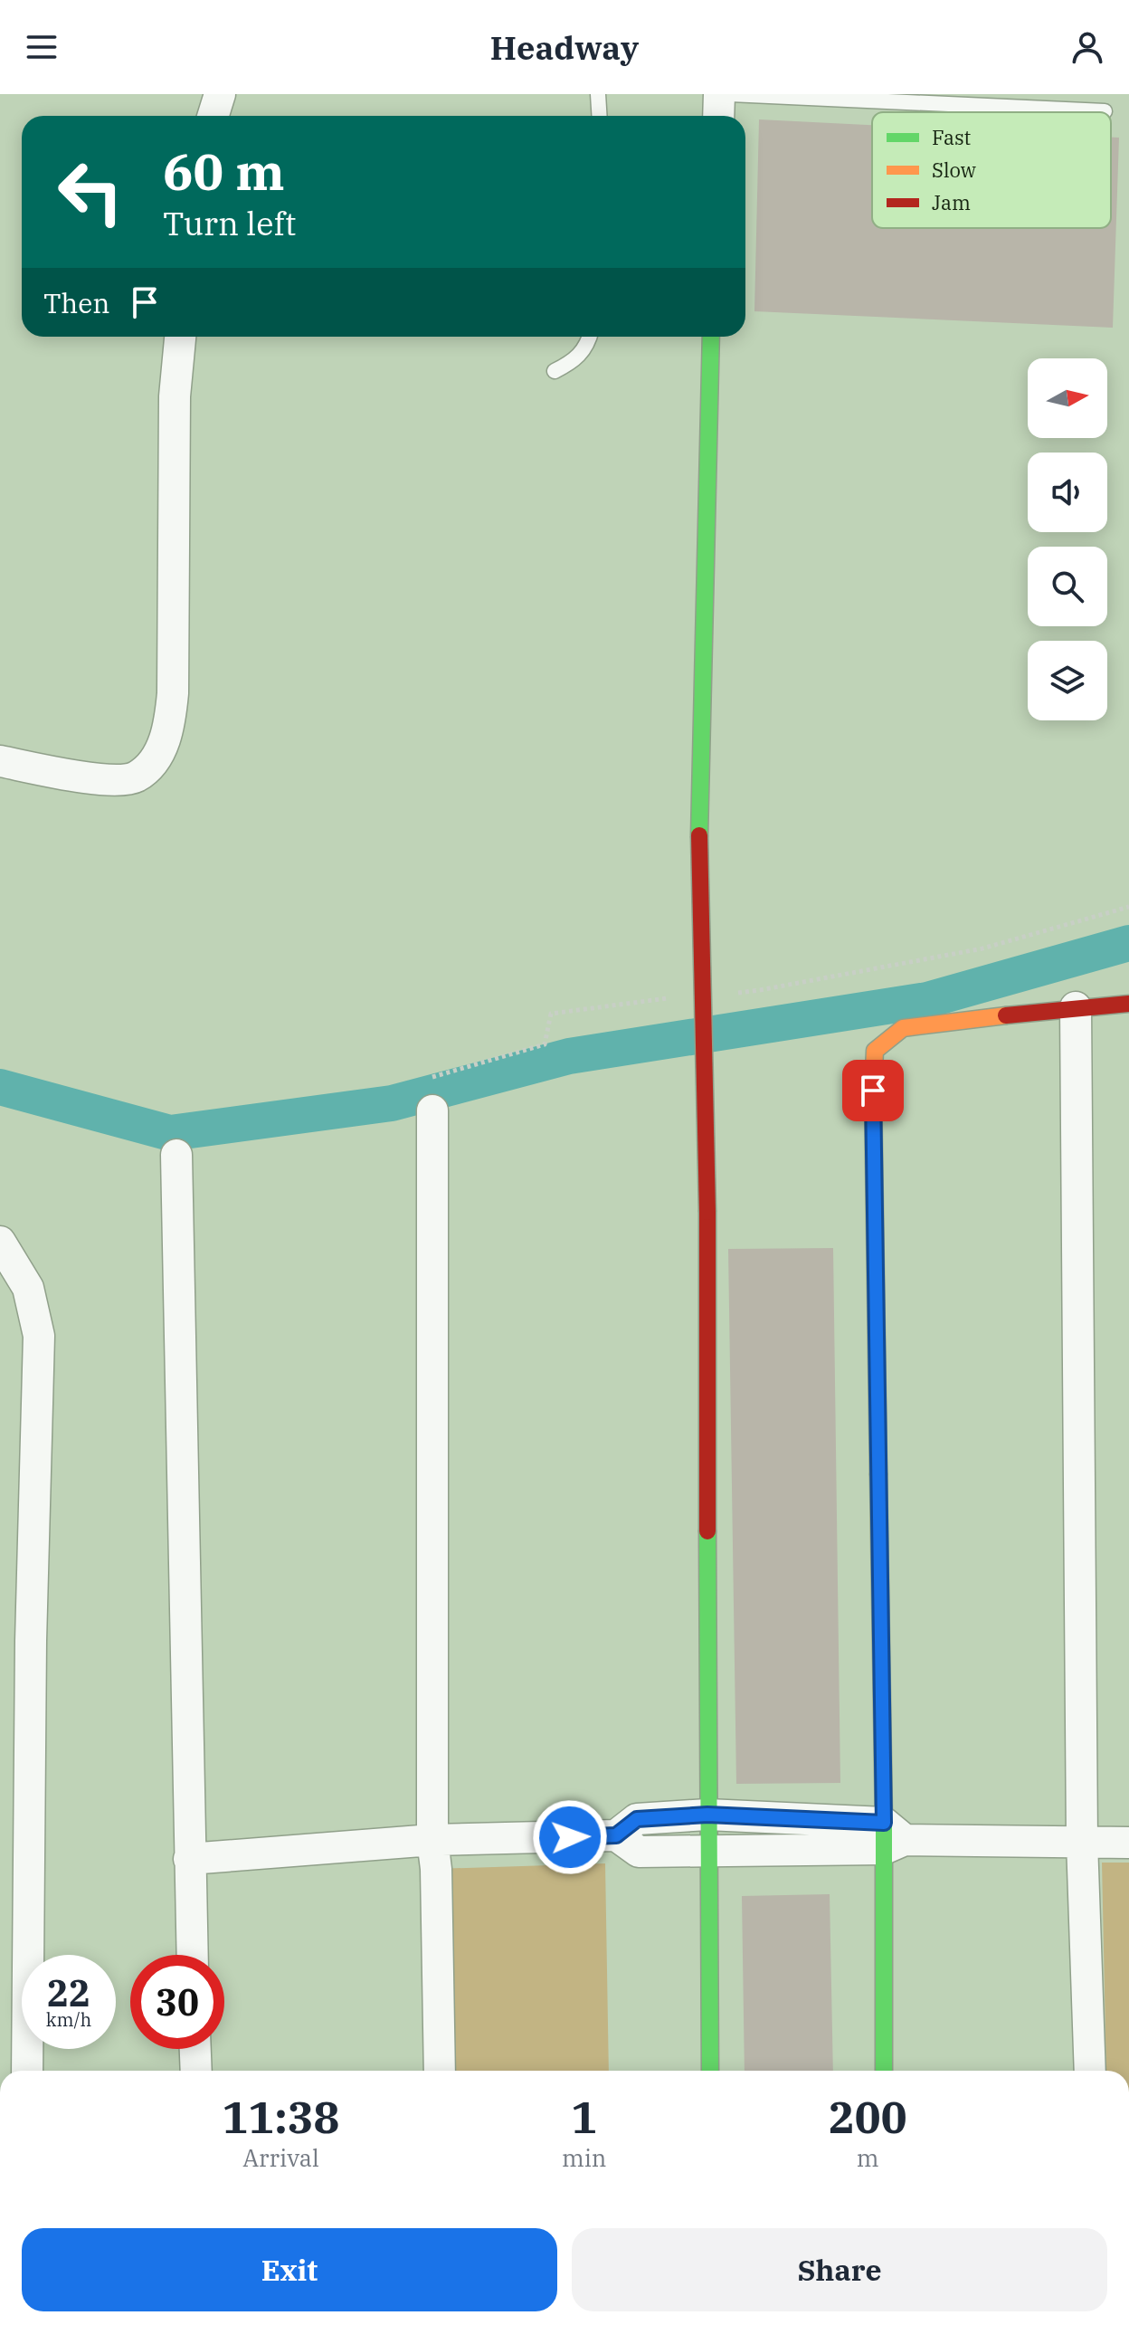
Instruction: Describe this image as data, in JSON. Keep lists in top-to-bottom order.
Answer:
{
  "legend": ["Fast", "Slow", "Jam"],
  "north": "right",
  "page": {
    "header": "Headway",
    "turn": ["60 m", "Turn left"],
    "then": "Then",
    "speed": "22 km/h",
    "limit": "30",
    "eta": [
      "11:38",
      "Arrival",
      "1",
      "min",
      "200",
      "m"
    ],
    "buttons": ["Exit", "Share"]
  }
}
